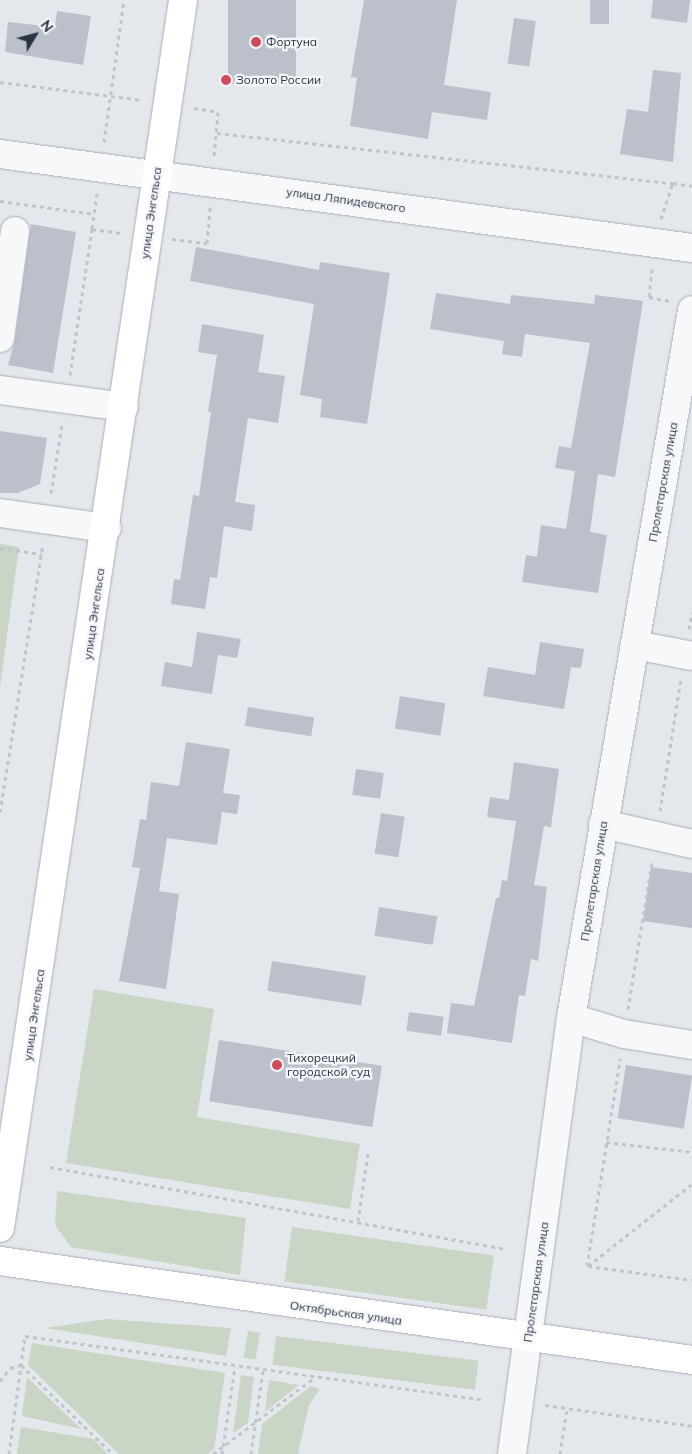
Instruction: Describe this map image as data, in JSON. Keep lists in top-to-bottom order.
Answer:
{
  "streets": {
    "main road": ["улица Энгельса", "Октябрьская улица"],
    "street": ["улица Ляпидевского", "Пролетарская улица"]
  },
  "crossings": [
    ["улица Ляпидевского", "улица Энгельса"],
    ["Пролетарская улица", "Октябрьская улица"]
  ],
  "places": ["Фортуна", "Золото России", "Тихорецкий городской суд"],
  "north": "top right"
}
